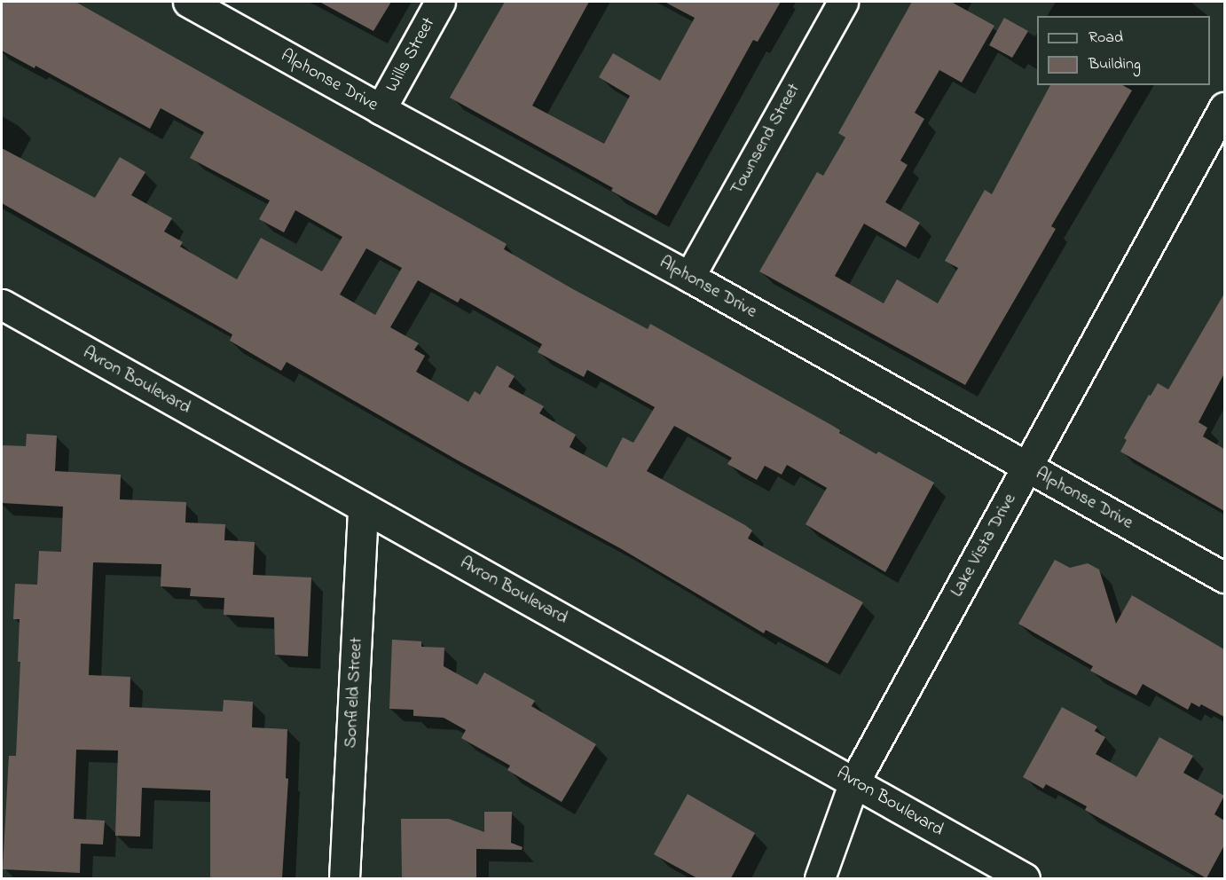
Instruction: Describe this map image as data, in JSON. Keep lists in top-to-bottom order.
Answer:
{
  "streets": {
    "street": [
      "Wills Street",
      "Alphonse Drive",
      "Townsend Street",
      "Avron Boulevard",
      "Lake Vista Drive",
      "Sonfield Street"
    ]
  },
  "crossings": [
    ["Wills Street", "Alphonse Drive"],
    ["Alphonse Drive", "Townsend Street"],
    ["Alphonse Drive", "Lake Vista Drive"],
    ["Avron Boulevard", "Lake Vista Drive"],
    ["Avron Boulevard", "Sonfield Street"]
  ],
  "legend": ["Road", "Building"]
}
